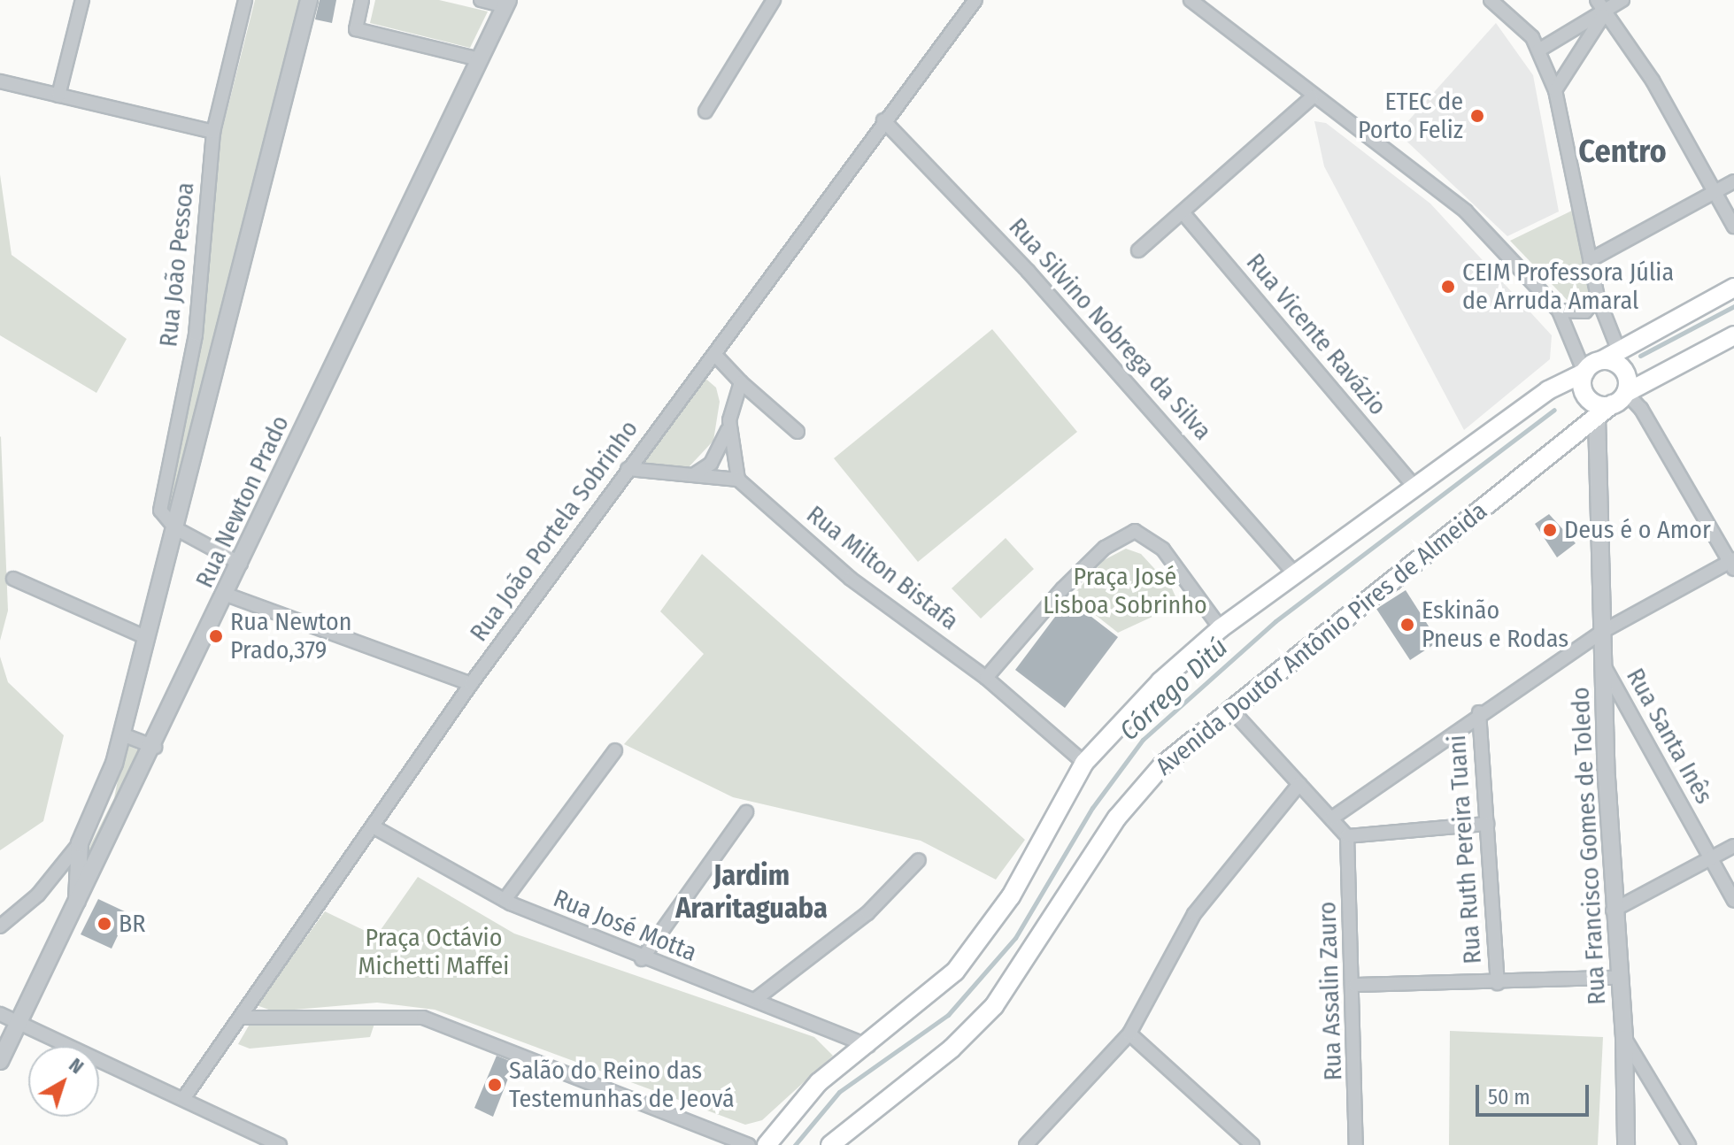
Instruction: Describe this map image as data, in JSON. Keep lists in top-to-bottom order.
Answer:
{
  "streets": {
    "main road": ["Avenida Doutor Antônio Pires de Almeida"],
    "street": [
      "Rua João Pessoa",
      "Rua Silvino Nobrega da Silva",
      "Rua Vicente Ravázio",
      "Rua Newton Prado",
      "Rua João Portela Sobrinho",
      "Rua Milton Bistafa",
      "Rua Santa Inês",
      "Rua Francisco Gomes de Toledo",
      "Rua Ruth Pereira Tuani",
      "Rua José Motta",
      "Rua Assalin Zauro"
    ]
  },
  "crossings": [
    ["Rua Silvino Nobrega da Silva", "Rua João Portela Sobrinho"],
    ["Rua João Portela Sobrinho", "Rua José Motta"],
    ["Avenida Doutor Antônio Pires de Almeida", "Rua Francisco Gomes de Toledo"],
    ["Rua Santa Inês", "Rua Francisco Gomes de Toledo"]
  ],
  "districts": ["Centro", "Jardim Araritaguaba"],
  "water": ["Córrego Ditú"],
  "parks": ["Praça José Lisboa Sobrinho", "Praça Octávio Michetti Maffei"],
  "places": [
    "ETEC de Porto Feliz",
    "CEIM Professora Júlia de Arruda Amaral",
    "Deus é o Amor",
    "Eskinão Pneus e Rodas",
    "Rua Newton Prado,379",
    "BR",
    "Salão do Reino das Testemunhas de Jeová"
  ],
  "scale_bar": "50 m",
  "north": "top right"
}
